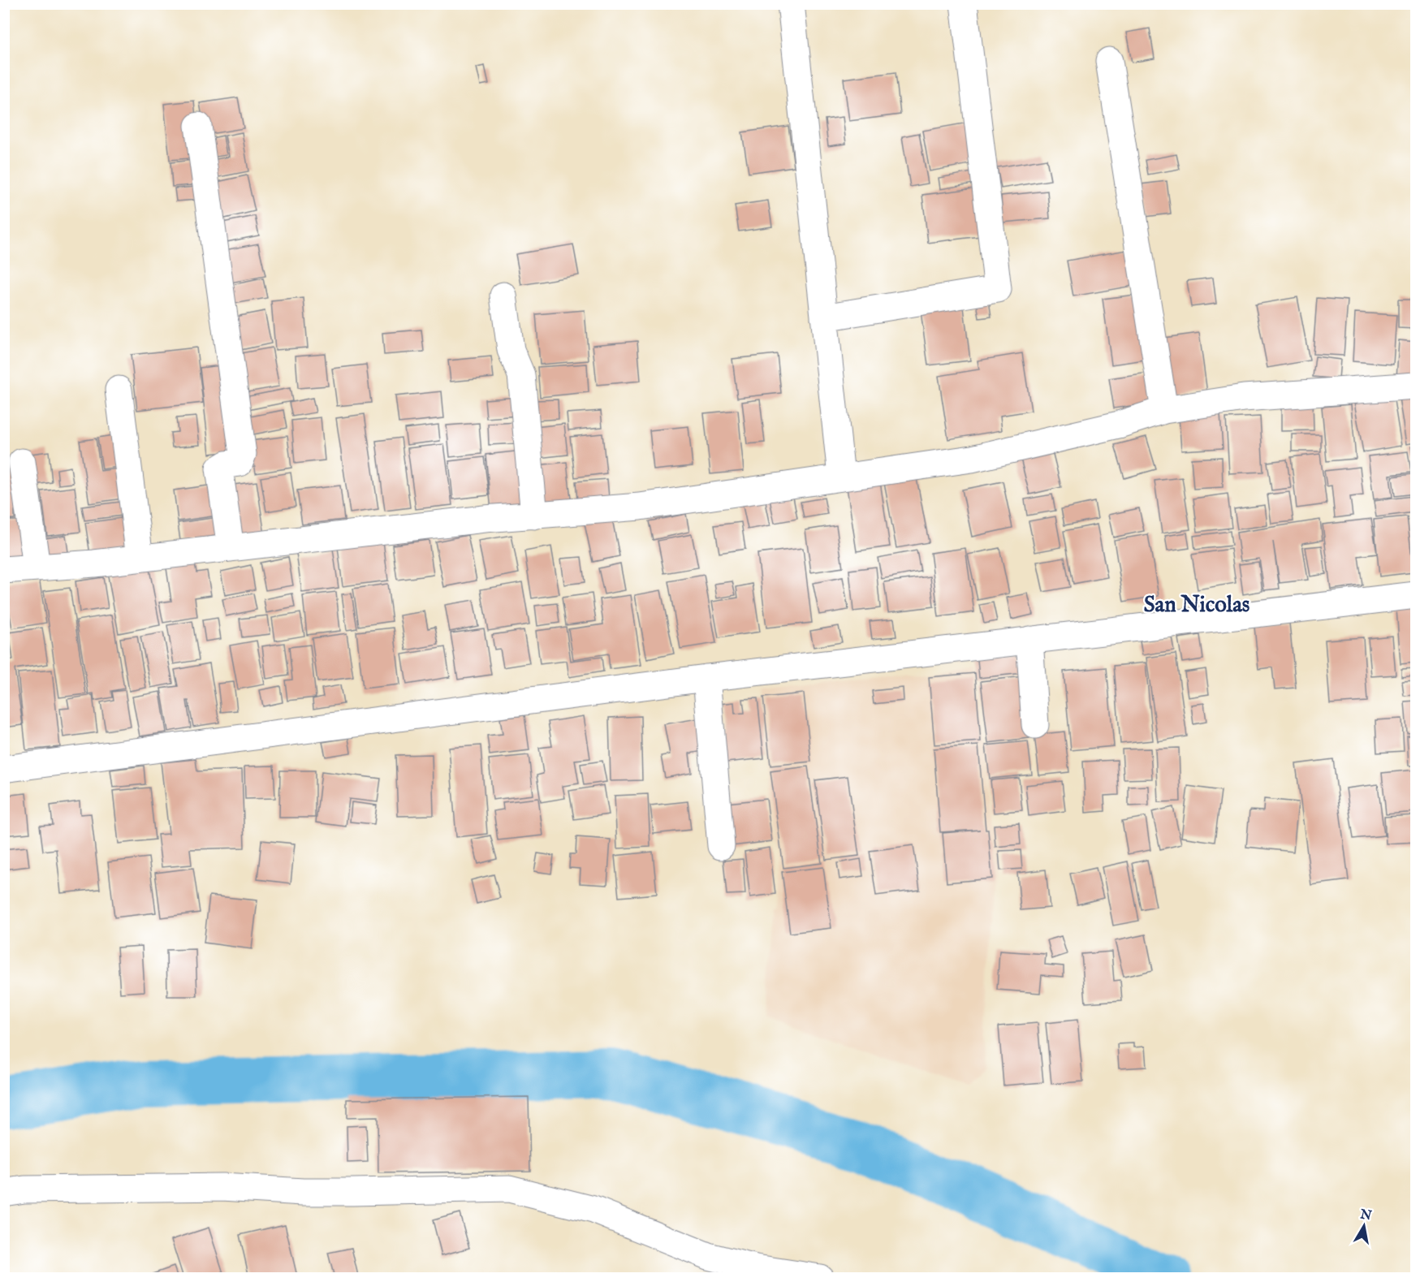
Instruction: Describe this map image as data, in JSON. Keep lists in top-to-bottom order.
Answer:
{
  "districts": ["San Nicolas"],
  "north": "top"
}
